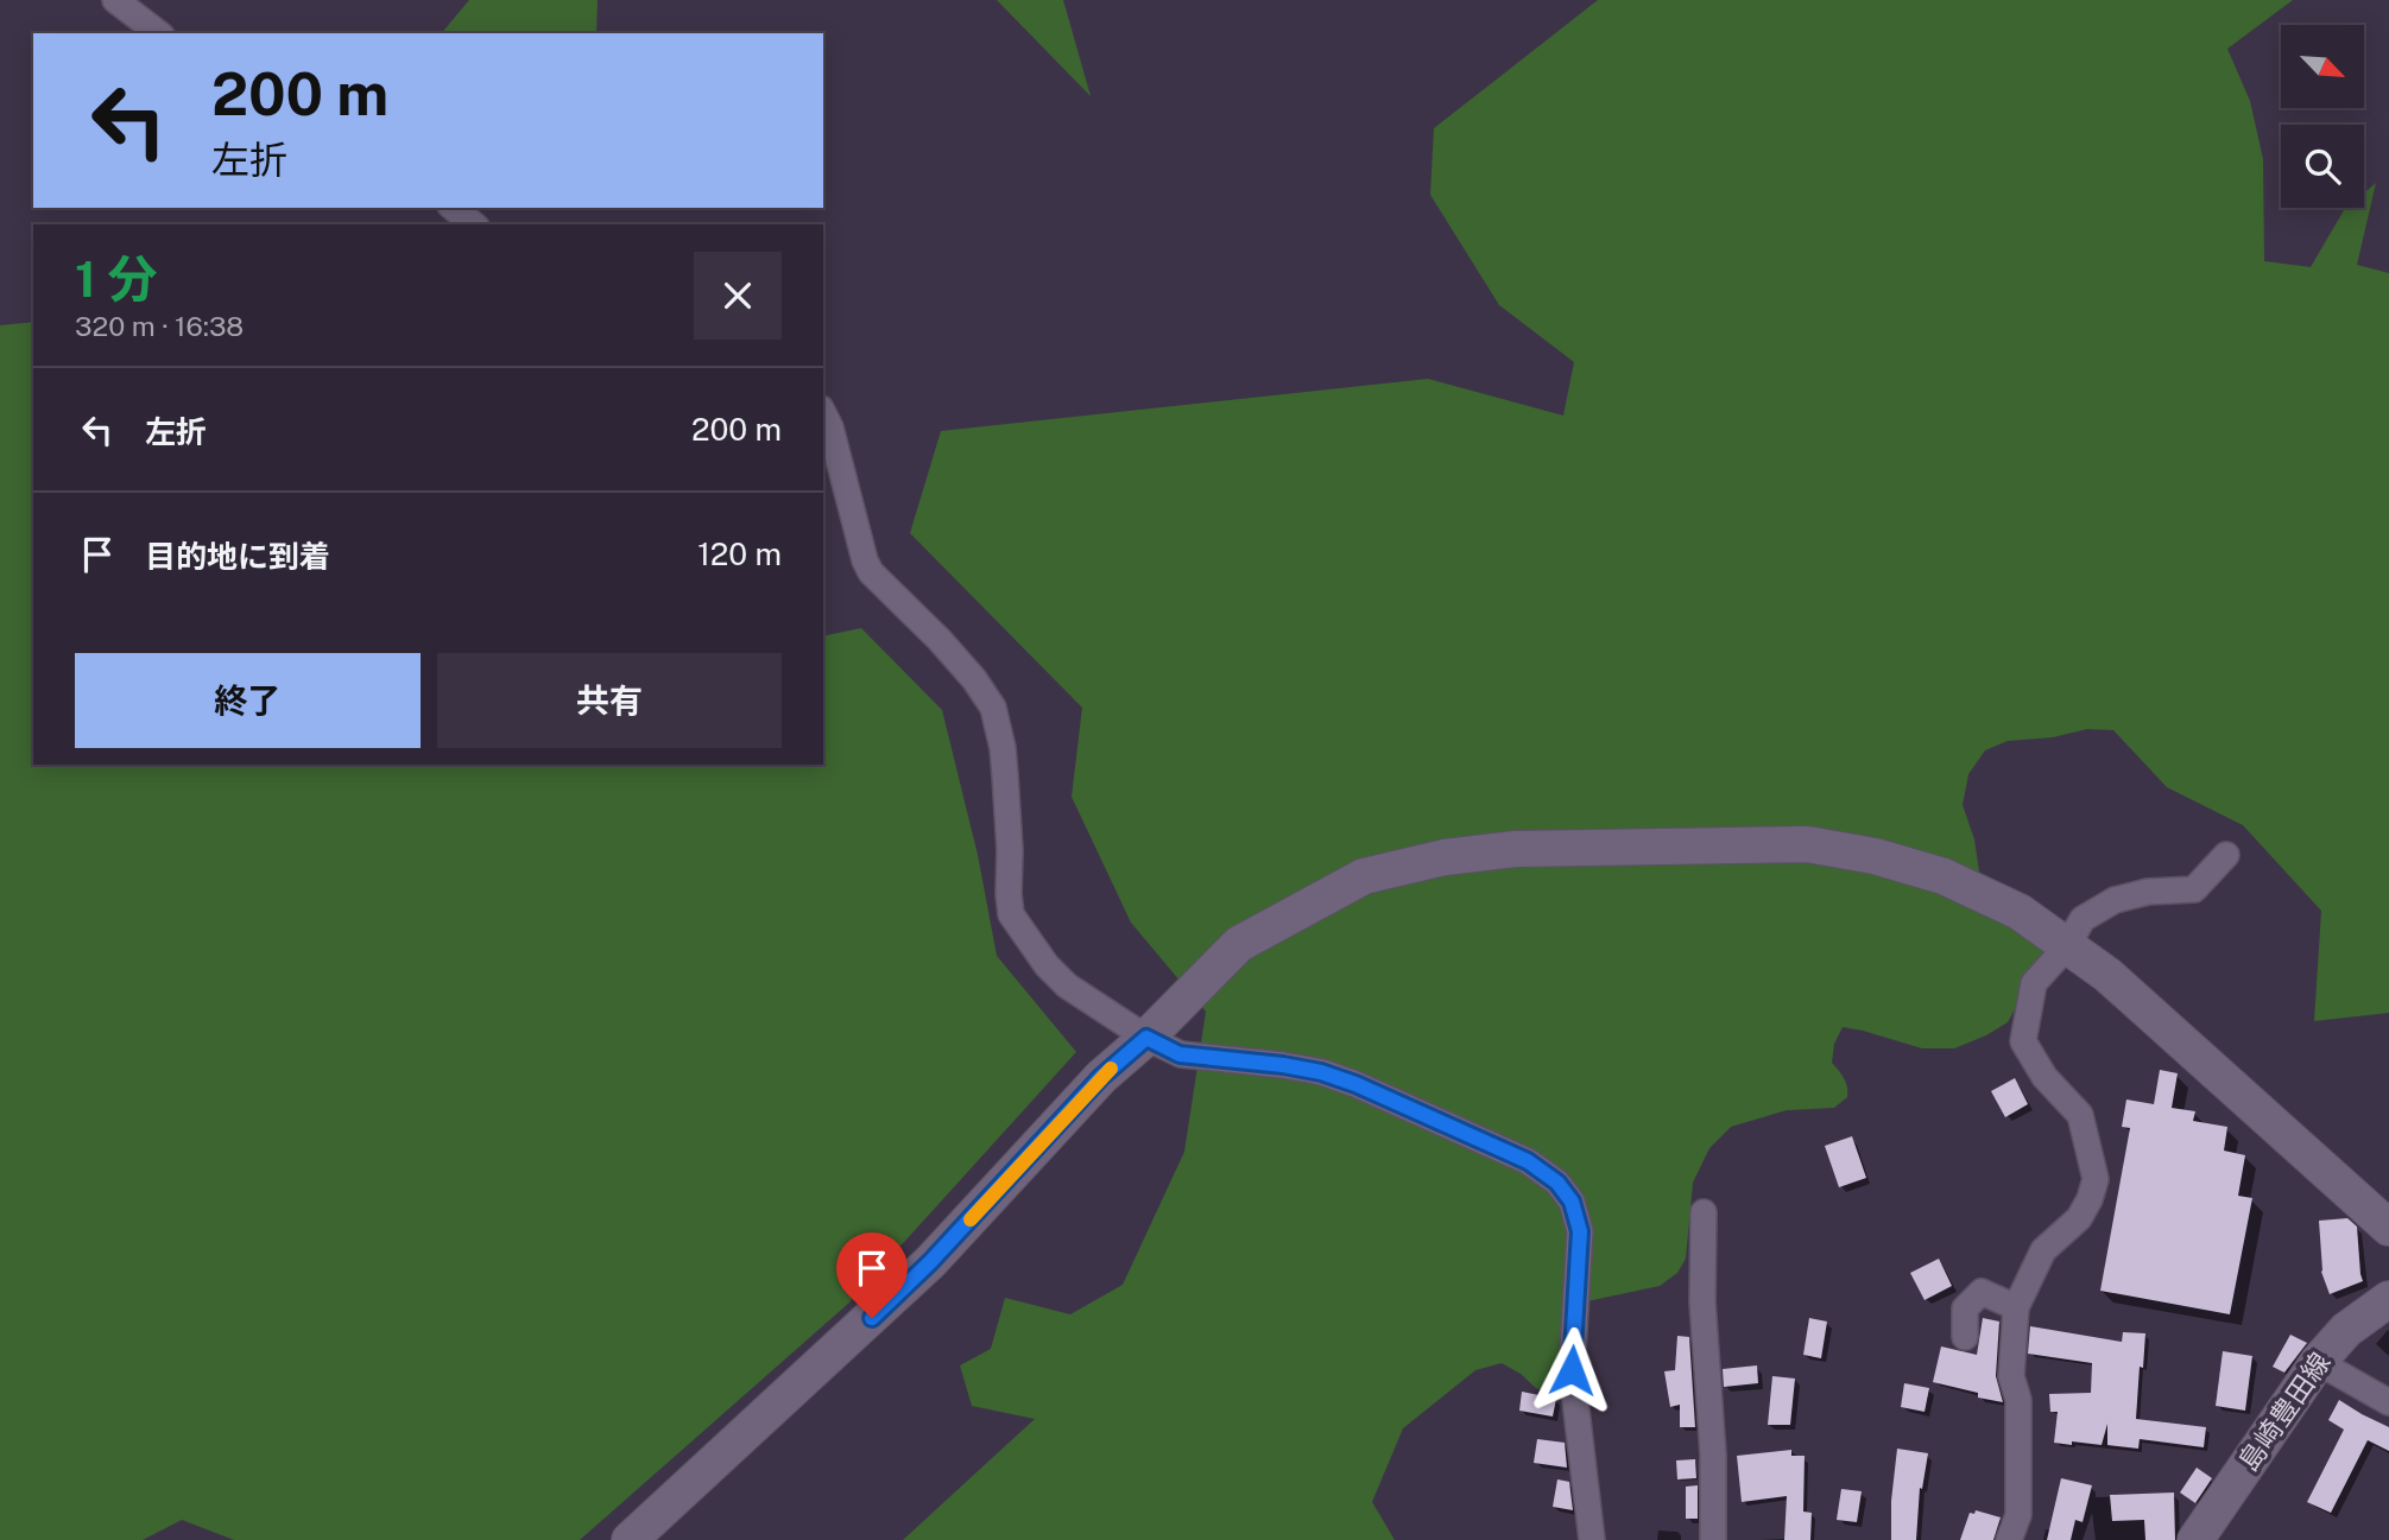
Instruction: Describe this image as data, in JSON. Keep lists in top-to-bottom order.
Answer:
{
  "streets": {
    "street": ["島崎豊田線"]
  },
  "north": "bottom right",
  "page": {
    "turn": ["200 m", "左折"],
    "heading": ["1 分", "320 m · 16:38"],
    "list": [
      {
        "name": "左折",
        "value": "200 m"
      },
      {
        "name": "目的地に到着",
        "value": "120 m"
      }
    ],
    "buttons": ["終了", "共有"]
  }
}
